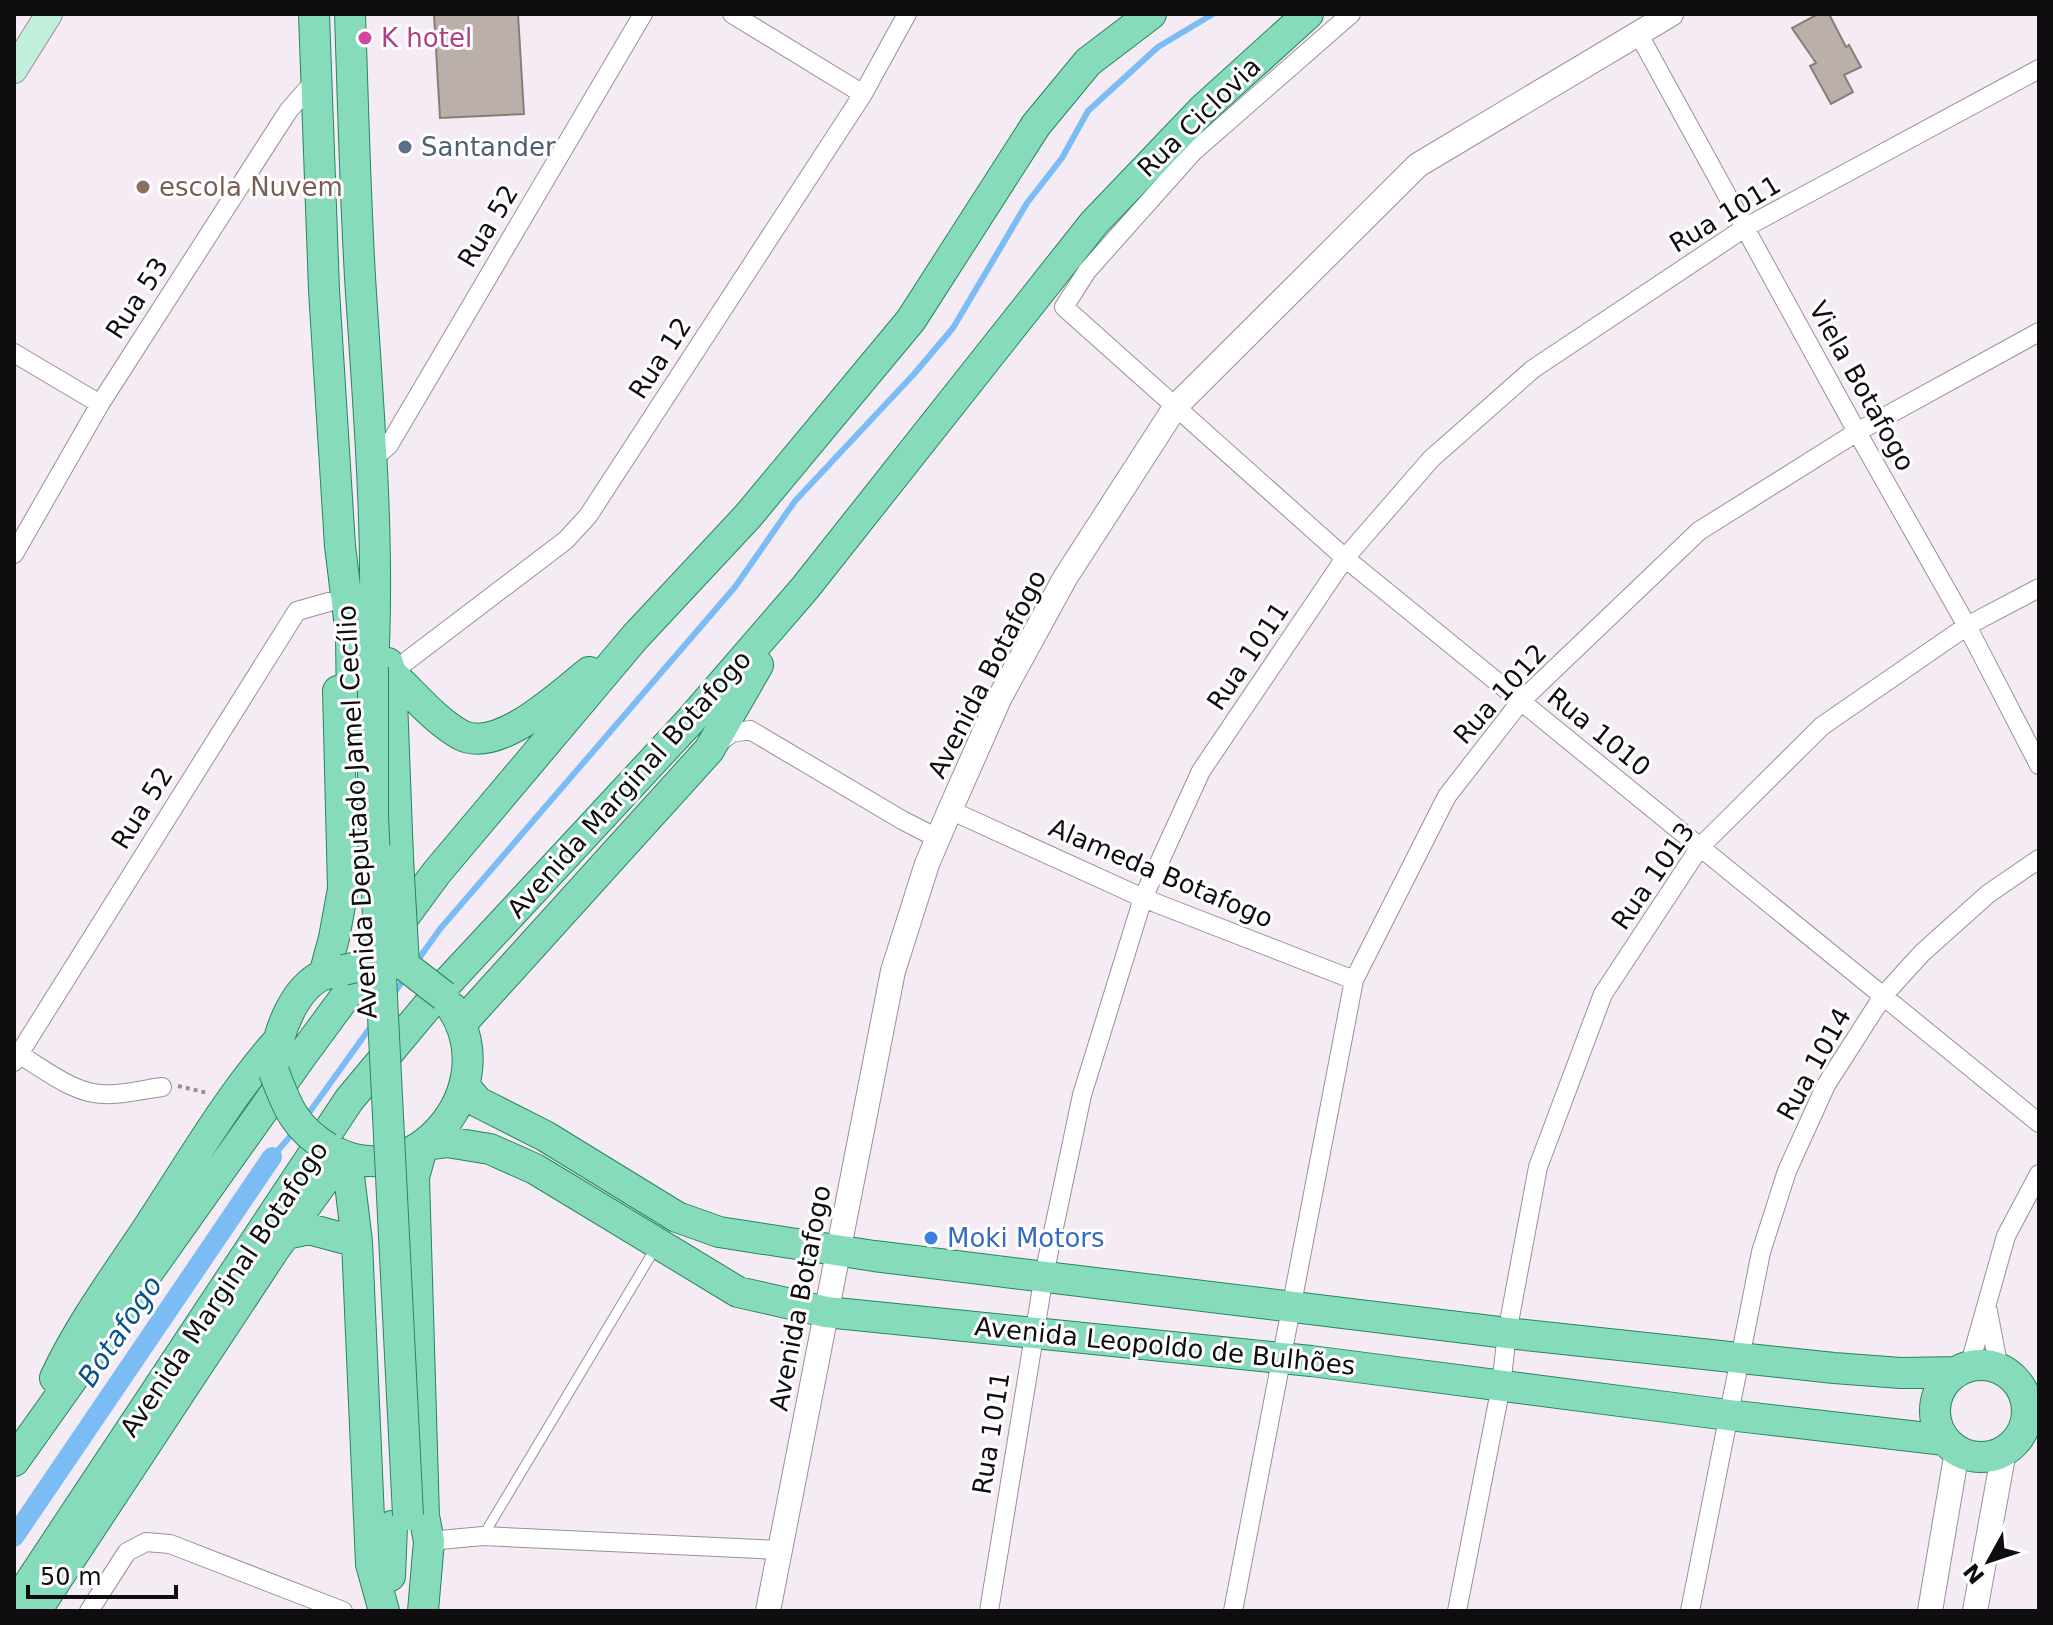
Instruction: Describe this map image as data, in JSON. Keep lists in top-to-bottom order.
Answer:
{
  "streets": {
    "main road": ["Avenida Marginal Botafogo", "Avenida Deputado Jamel Cecílio", "Avenida Leopoldo de Bulhões"],
    "street": [
      "Rua Ciclovia",
      "Rua 1011",
      "Rua 52",
      "Rua 53",
      "Rua 12",
      "Viela Botafogo",
      "Avenida Botafogo",
      "Rua 1012",
      "Rua 1010",
      "Alameda Botafogo",
      "Rua 1013",
      "Rua 1014"
    ]
  },
  "crossings": [
    ["Rua Ciclovia", "Rua 1010"],
    ["Rua 1011", "Viela Botafogo"],
    ["Rua 1011", "Rua 1010"],
    ["Rua 1011", "Alameda Botafogo"],
    ["Rua 1011", "Avenida Leopoldo de Bulhões"],
    ["Rua 52", "Avenida Deputado Jamel Cecílio"],
    ["Rua 53", "Avenida Deputado Jamel Cecílio"],
    ["Rua 12", "Avenida Deputado Jamel Cecílio"],
    ["Viela Botafogo", "Avenida Botafogo"],
    ["Viela Botafogo", "Rua 1012"],
    ["Viela Botafogo", "Rua 1013"],
    ["Avenida Botafogo", "Rua 1010"],
    ["Avenida Botafogo", "Alameda Botafogo"],
    ["Avenida Botafogo", "Avenida Leopoldo de Bulhões"],
    ["Rua 1012", "Rua 1010"],
    ["Rua 1012", "Alameda Botafogo"],
    ["Rua 1012", "Avenida Leopoldo de Bulhões"],
    ["Rua 1010", "Rua 1013"],
    ["Rua 1010", "Rua 1014"],
    ["Avenida Deputado Jamel Cecílio", "Avenida Leopoldo de Bulhões"],
    ["Rua 1013", "Avenida Leopoldo de Bulhões"],
    ["Rua 1014", "Avenida Leopoldo de Bulhões"]
  ],
  "water": ["Botafogo"],
  "places": [
    "K hotel",
    "Santander",
    "escola Nuvem",
    "Moki Motors"
  ],
  "scale_bar": "50 m",
  "north": "bottom left"
}
